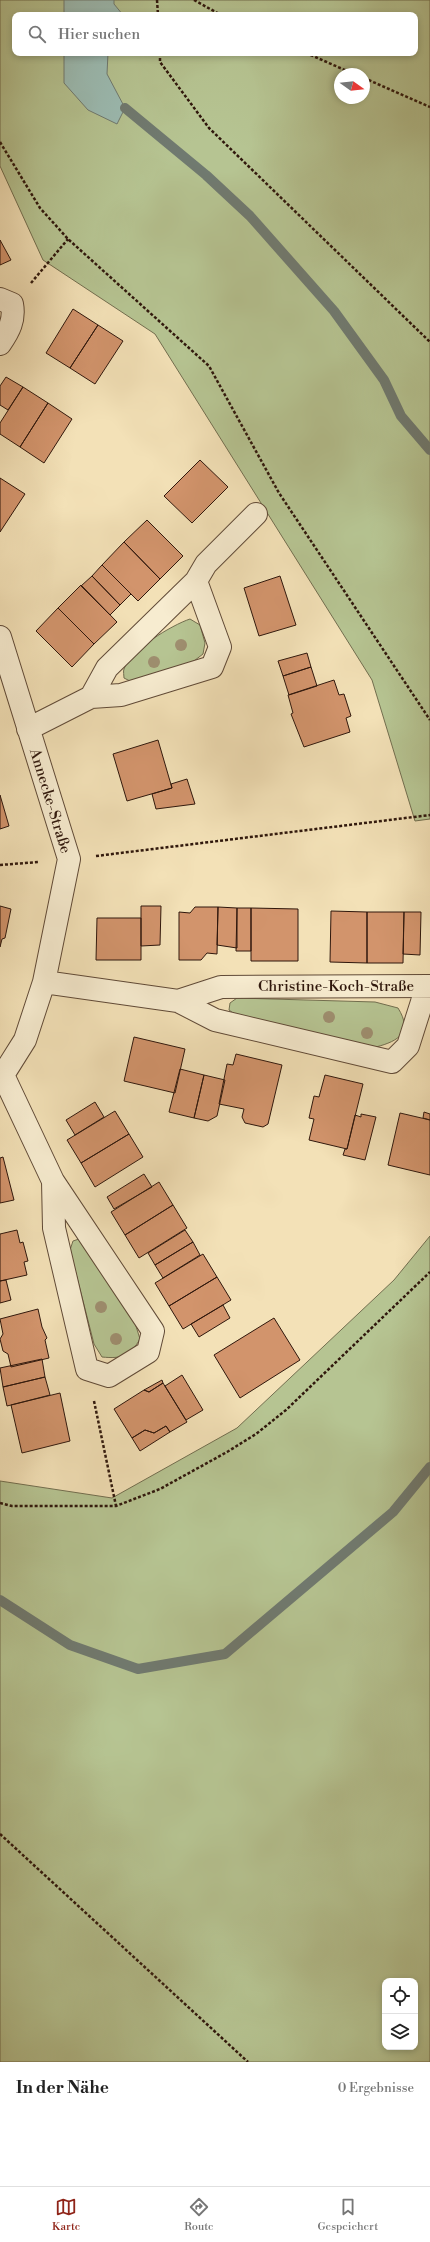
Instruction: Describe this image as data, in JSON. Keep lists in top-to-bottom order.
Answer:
{
  "streets": {
    "street": ["Annecke-Straße", "Christine-Koch-Straße"]
  },
  "crossings": [
    ["Annecke-Straße", "Christine-Koch-Straße"]
  ],
  "north": "right",
  "page": {
    "search": "Hier suchen",
    "heading": ["In der Nähe", "0 Ergebnisse"],
    "nav": ["Karte", "Route", "Gespeichert"]
  }
}
